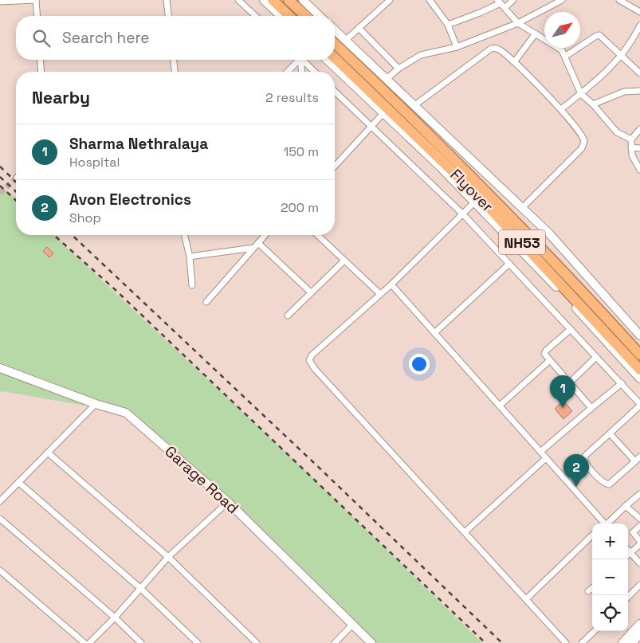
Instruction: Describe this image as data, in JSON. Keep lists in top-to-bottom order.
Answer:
{
  "streets": {
    "highway": ["Flyover", "NH53"],
    "street": ["Garage Road"]
  },
  "north": "top right",
  "page": {
    "search": "Search here",
    "heading": ["Nearby", "2 results"],
    "list": [
      {
        "mark": "1",
        "name": "Sharma Nethralaya",
        "note": "Hospital",
        "value": "150 m"
      },
      {
        "mark": "2",
        "name": "Avon Electronics",
        "note": "Shop",
        "value": "200 m"
      }
    ],
    "pins": ["1", "2"],
    "map_buttons": ["+", "−"]
  }
}
